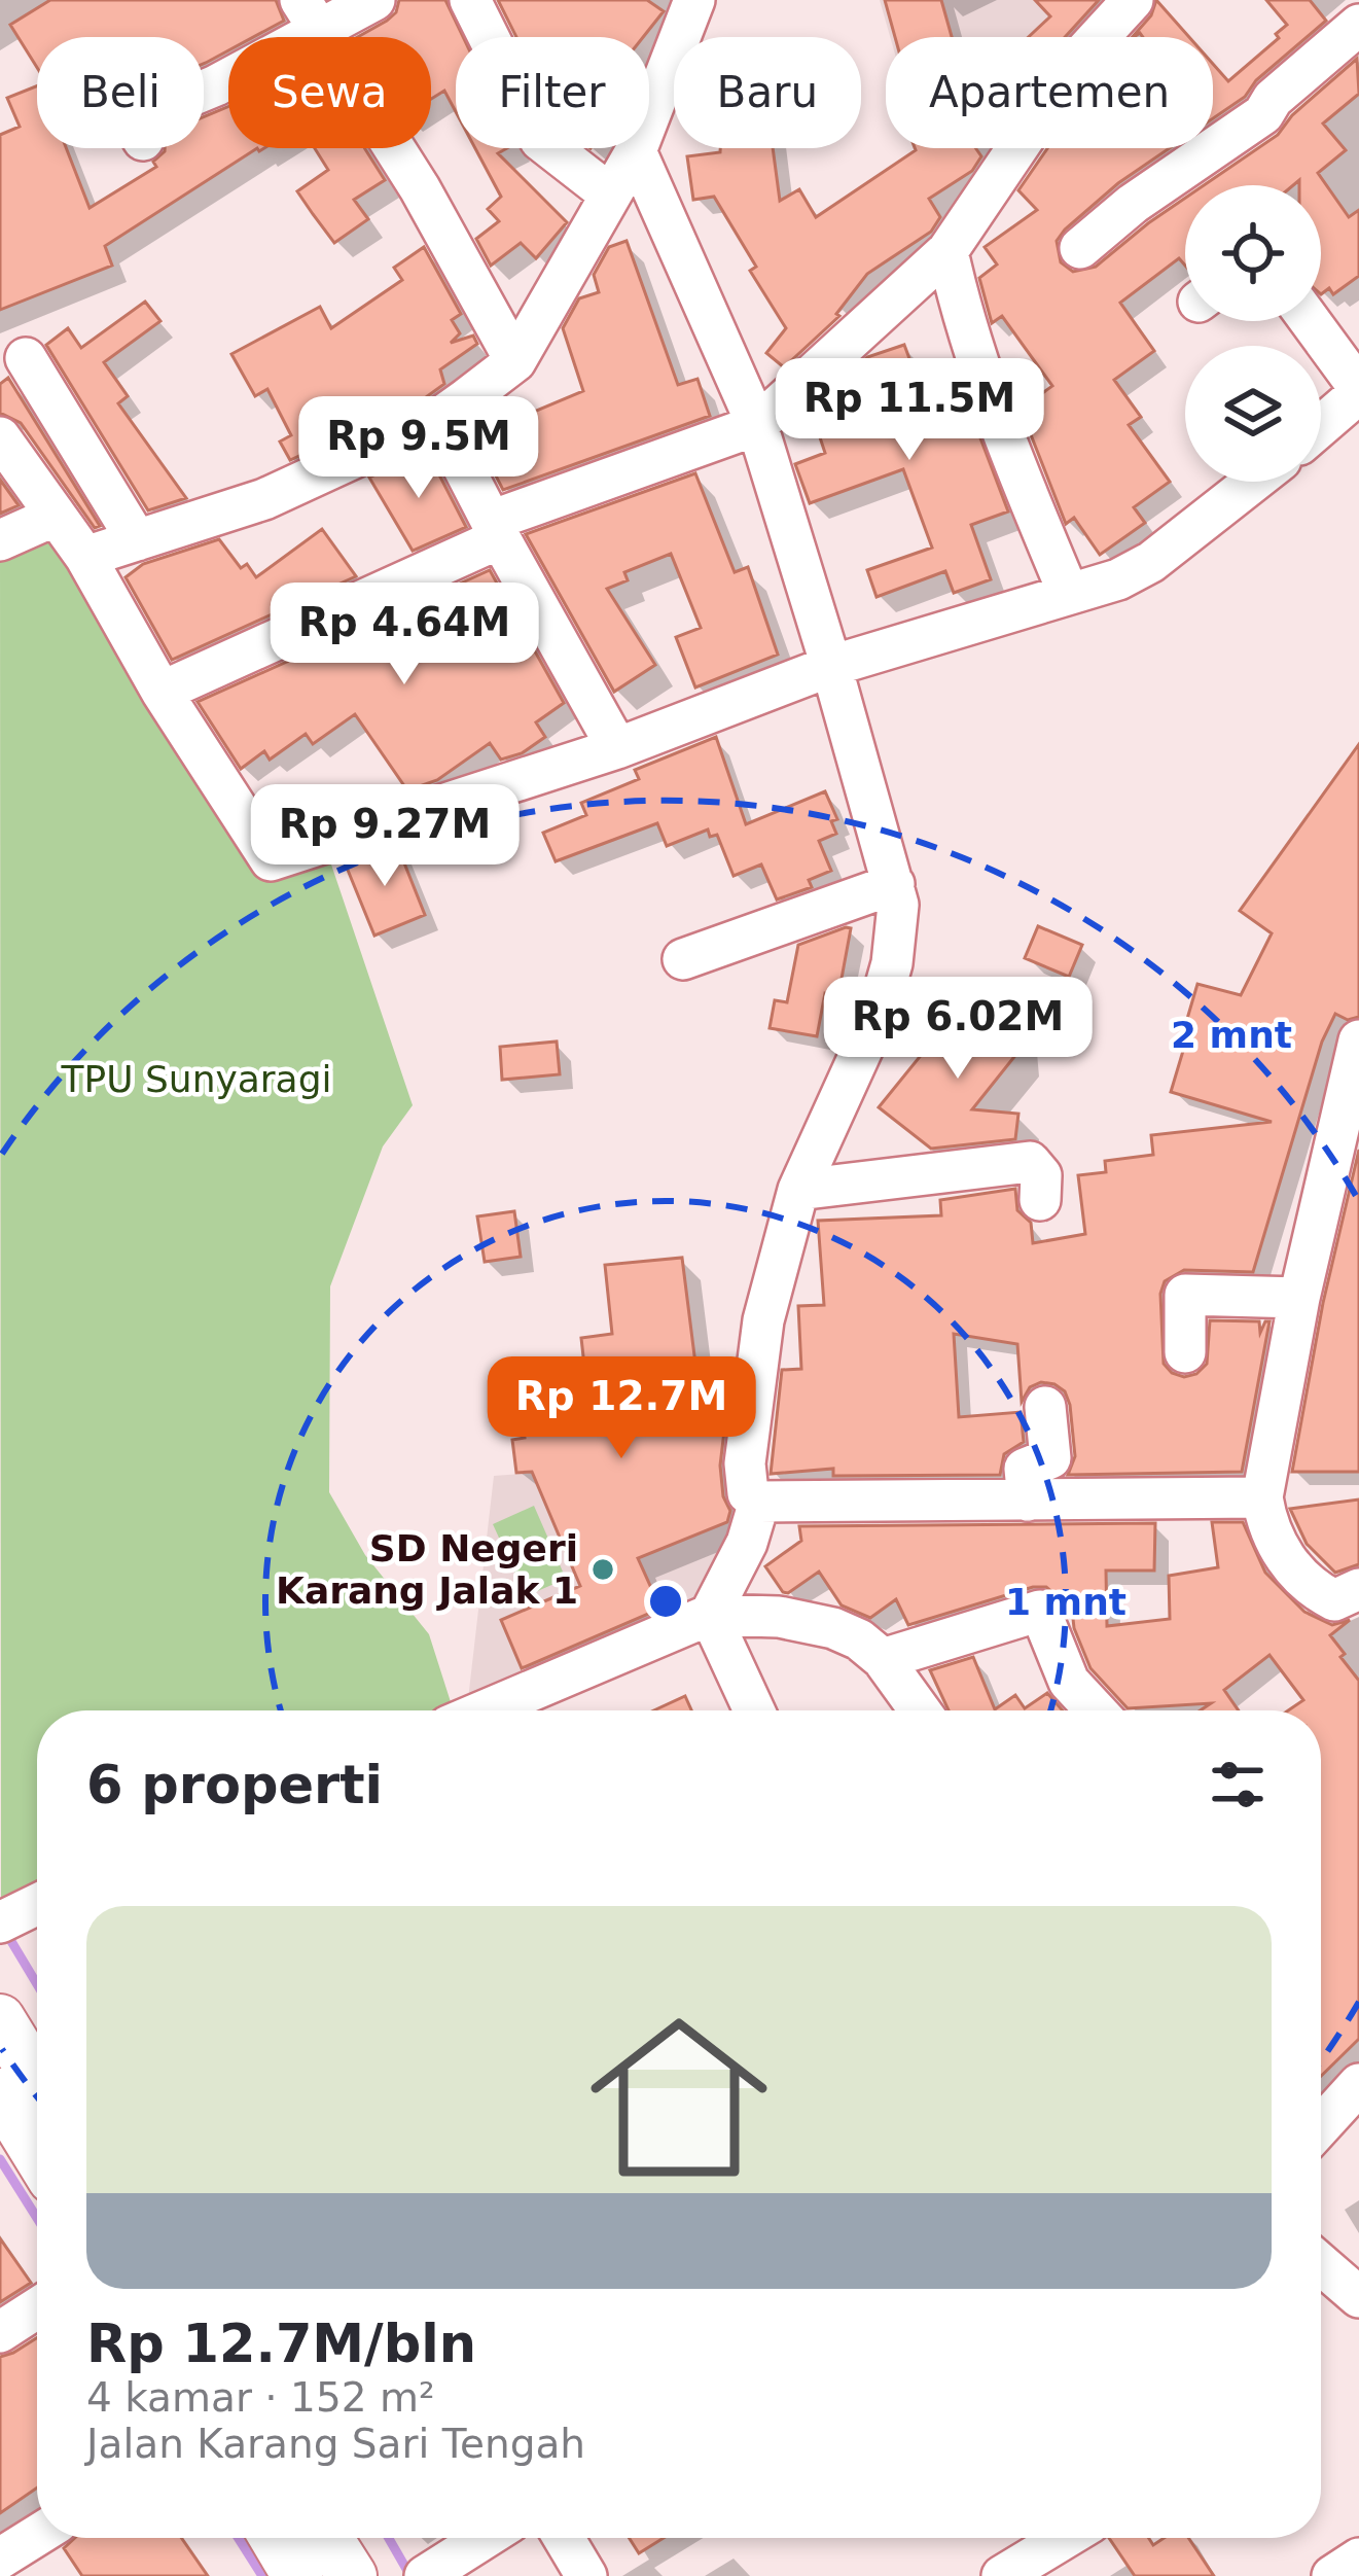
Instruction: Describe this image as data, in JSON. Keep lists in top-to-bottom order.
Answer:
{
  "parks": ["TPU Sunyaragi"],
  "places": ["SD Negeri Karang Jalak 1"],
  "page": {
    "chip": [
      "Beli",
      "Sewa",
      "Filter",
      "Baru",
      "Apartemen"
    ],
    "price": [
      "Rp 11.5M",
      "Rp 9.5M",
      "Rp 4.64M",
      "Rp 9.27M",
      "Rp 6.02M",
      "Rp 12.7M"
    ],
    "heading": "6 properti",
    "list": [
      {
        "name": "Rp 12.7M/bln",
        "note": "4 kamar · 152 m² · Jalan Karang Sari Tengah"
      }
    ]
  },
  "rings": ["2 mnt", "1 mnt"]
}
